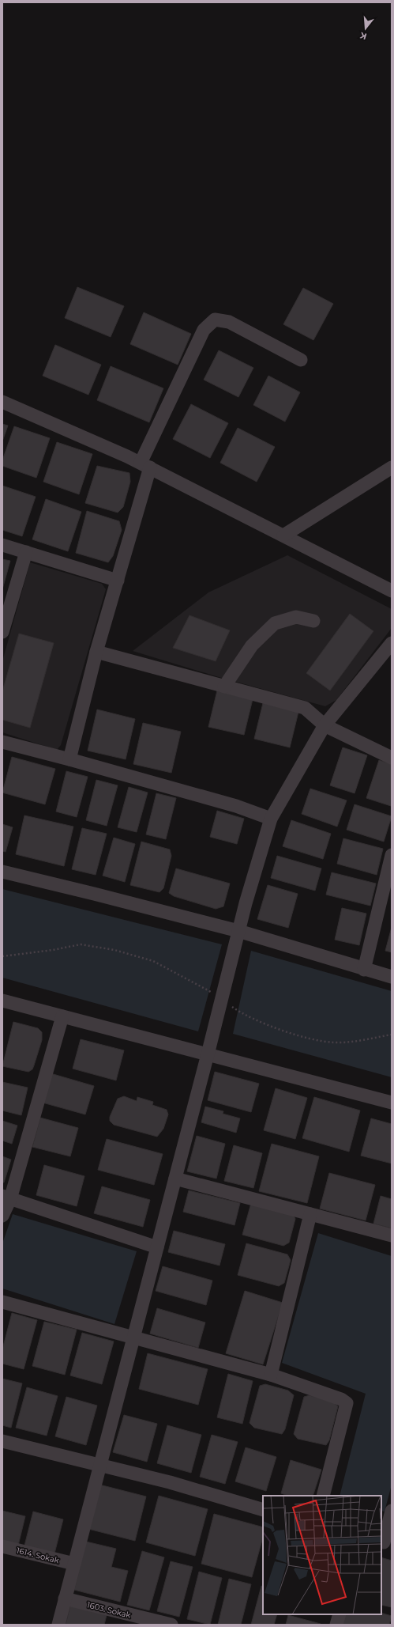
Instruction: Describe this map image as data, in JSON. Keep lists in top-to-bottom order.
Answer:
{
  "streets": {
    "street": ["1614. Sokak", "1603. Sokak"]
  },
  "north": "bottom"
}
